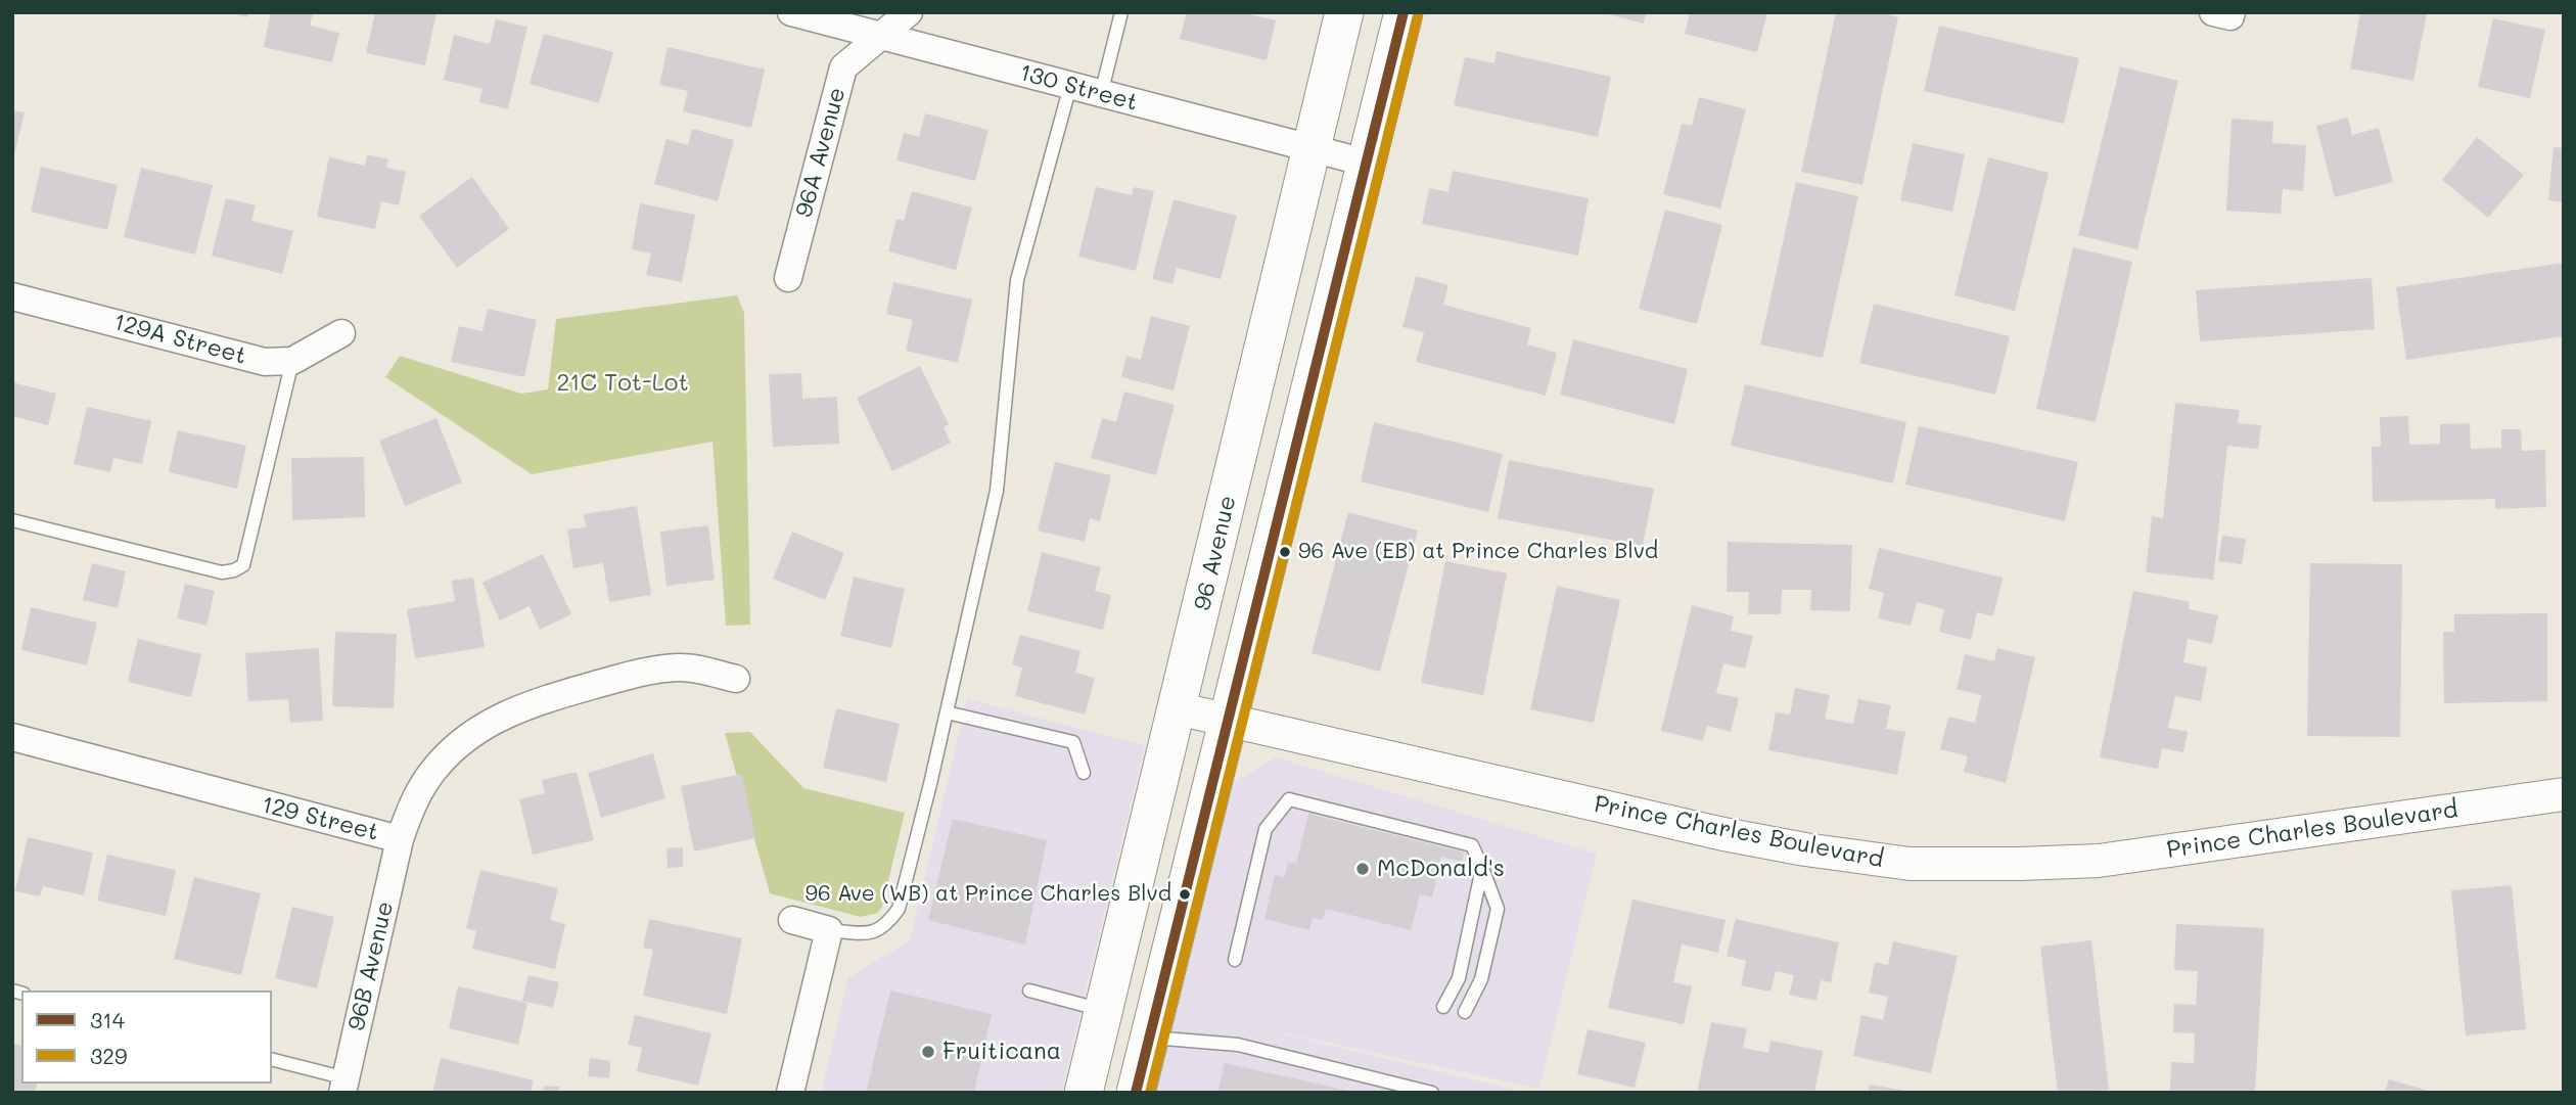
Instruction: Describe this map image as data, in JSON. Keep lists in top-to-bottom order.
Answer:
{
  "streets": {
    "main road": ["96 Avenue"],
    "street": [
      "130 Street",
      "96A Avenue",
      "129A Street",
      "129 Street",
      "Prince Charles Boulevard",
      "96B Avenue"
    ]
  },
  "crossings": [
    ["130 Street", "96A Avenue"],
    ["130 Street", "96 Avenue"],
    ["96 Avenue", "Prince Charles Boulevard"],
    ["129 Street", "96B Avenue"]
  ],
  "parks": ["21C Tot-Lot"],
  "places": [
    "96 Ave (EB) at Prince Charles Blvd",
    "McDonald's",
    "96 Ave (WB) at Prince Charles Blvd",
    "Fruiticana"
  ],
  "lines": ["transit line 314", "transit line 329"],
  "legend": ["314", "329"]
}
